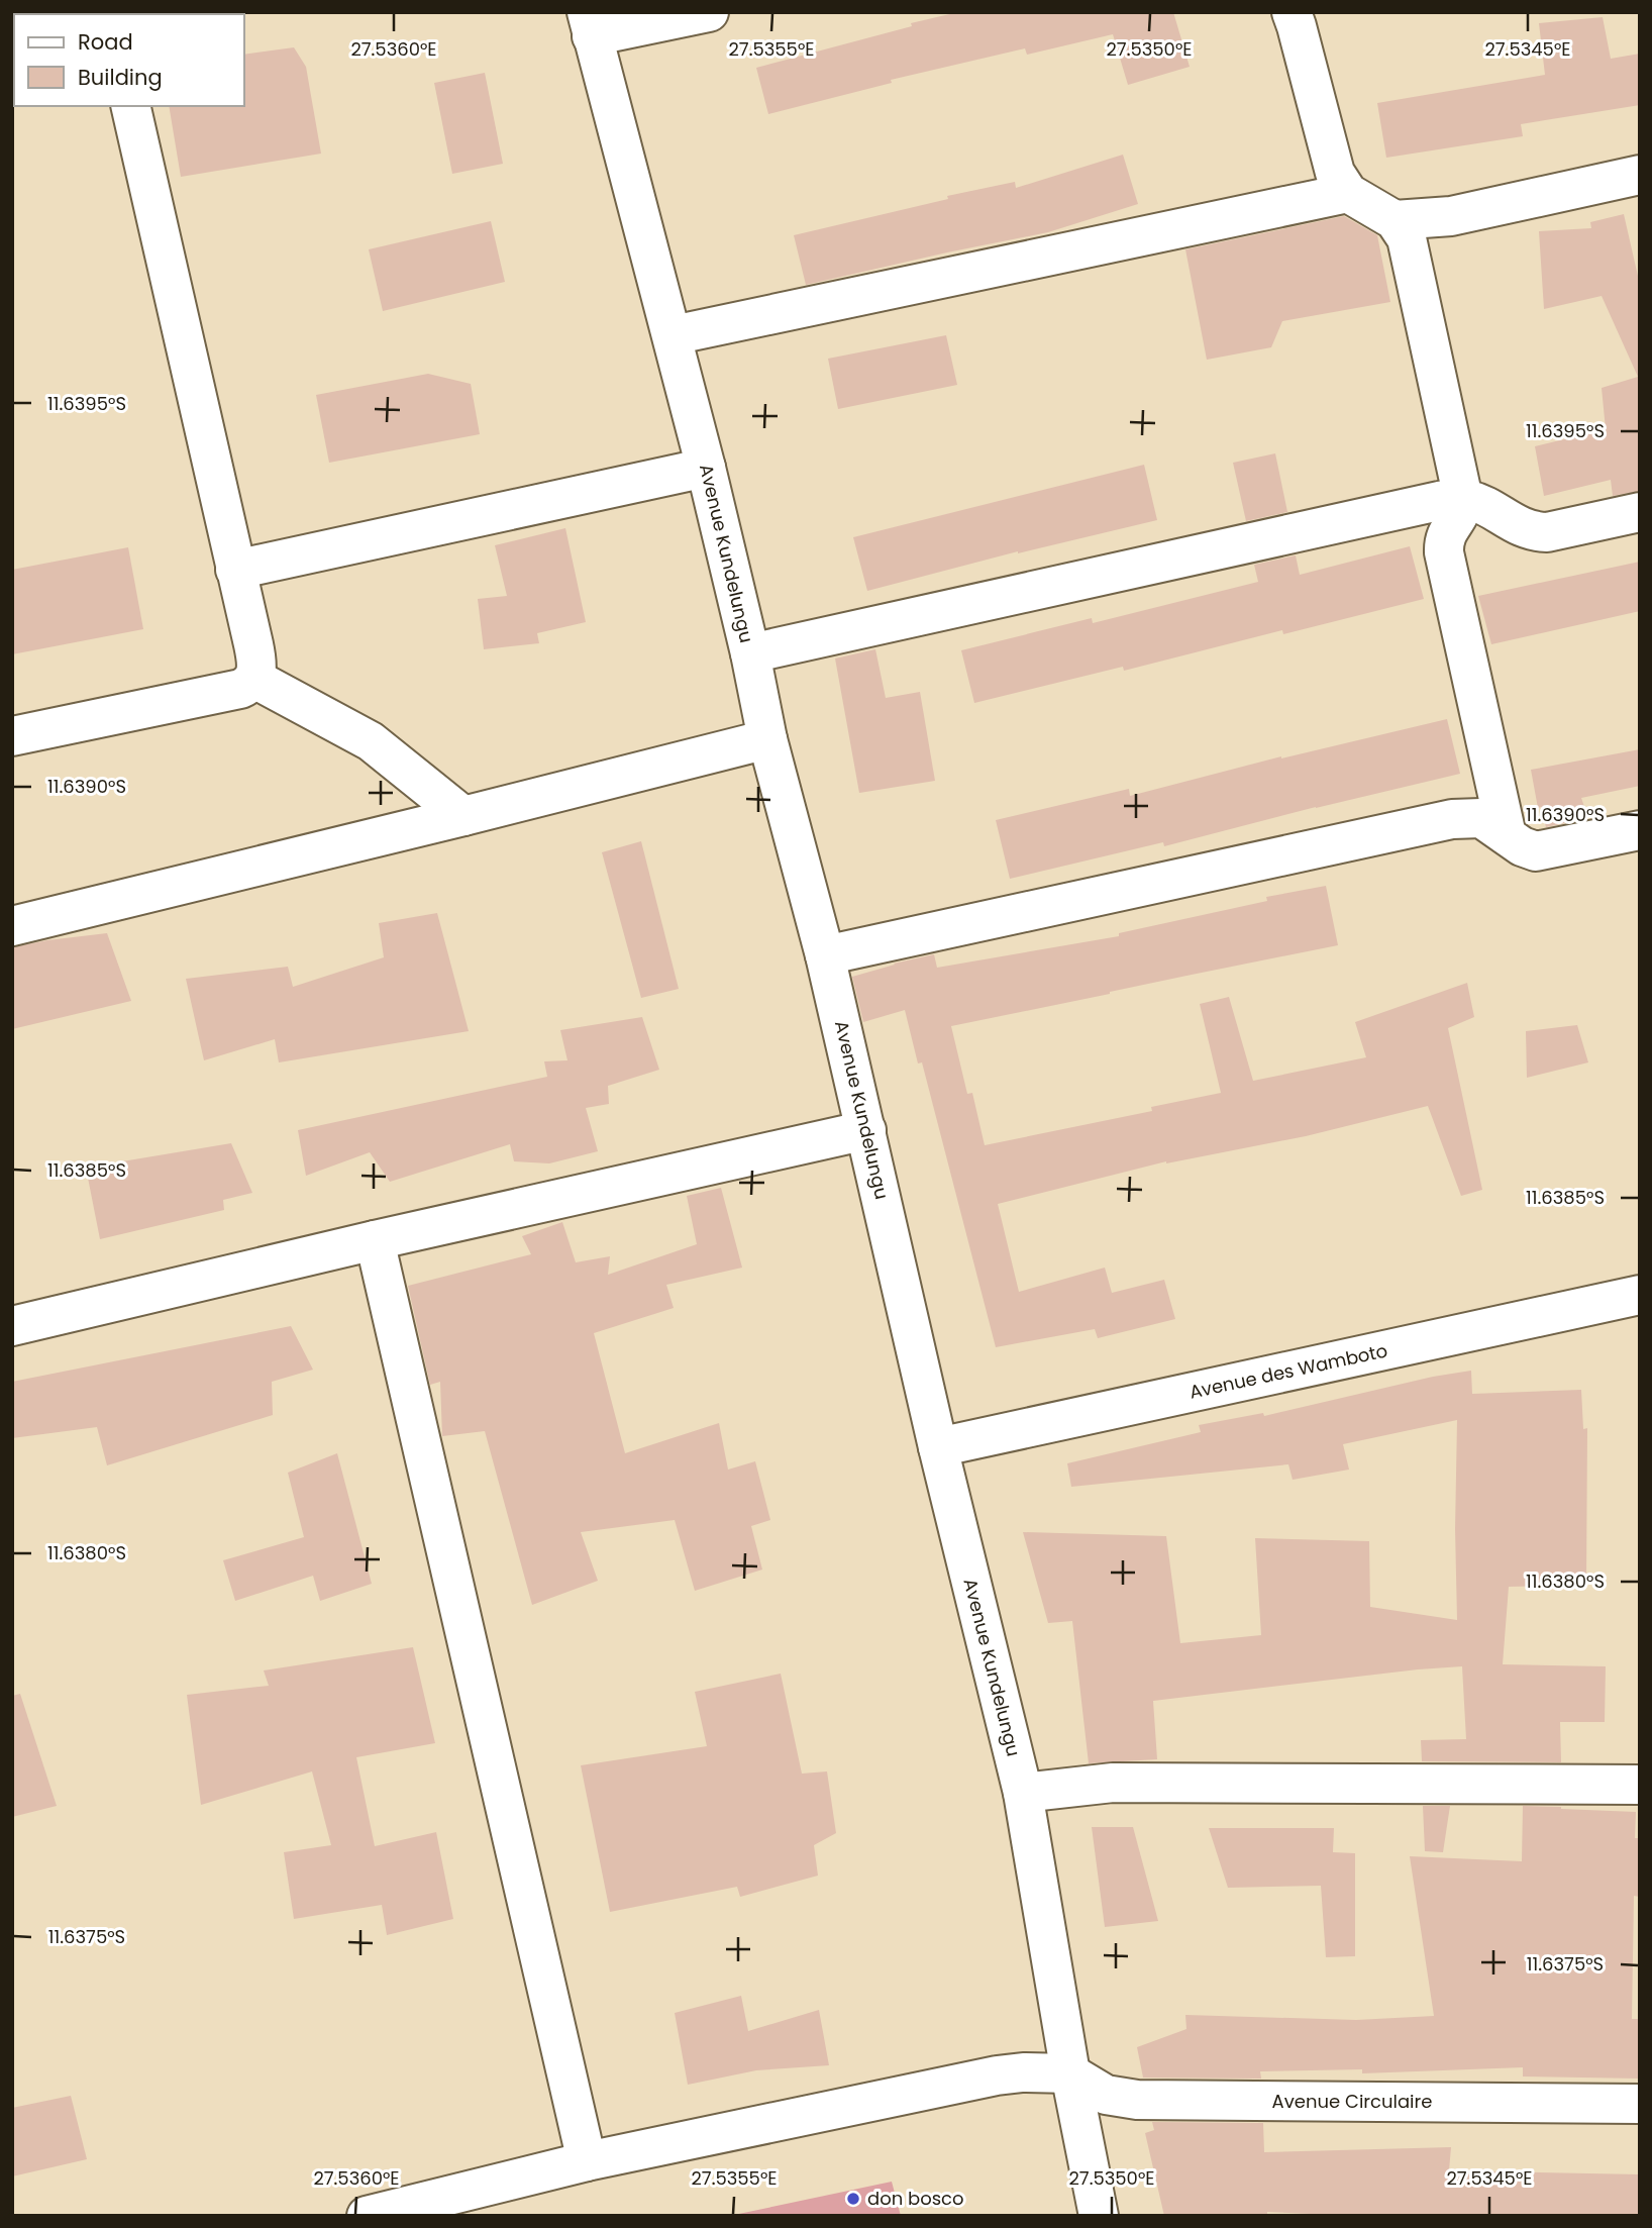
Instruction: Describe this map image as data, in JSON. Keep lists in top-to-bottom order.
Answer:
{
  "streets": {
    "street": ["Avenue Kundelungu", "Avenue des Wamboto", "Avenue Circulaire"]
  },
  "crossings": [
    ["Avenue Kundelungu", "Avenue des Wamboto"],
    ["Avenue Kundelungu", "Avenue Circulaire"]
  ],
  "places": ["don bosco"],
  "legend": ["Road", "Building"],
  "coordinates": [
    "27.5360°E",
    "27.5355°E",
    "27.5350°E",
    "27.5345°E",
    "11.6395°S",
    "11.6390°S",
    "11.6385°S",
    "11.6380°S",
    "11.6375°S"
  ]
}
